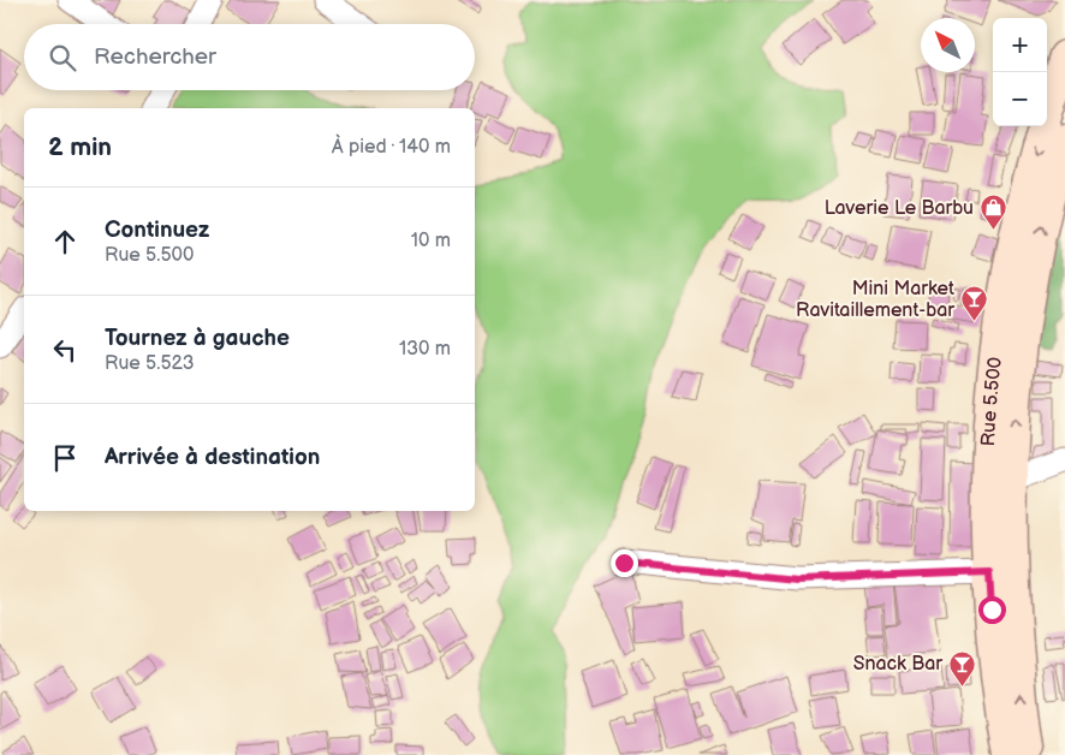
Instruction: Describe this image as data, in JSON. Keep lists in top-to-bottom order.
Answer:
{
  "streets": {
    "main road": ["Rue 5.500"]
  },
  "places": {
    "shop": ["Laverie Le Barbu"],
    "bar": ["Mini Market Ravitaillement-bar", "Snack Bar"]
  },
  "north": "top left",
  "page": {
    "map_buttons": ["+", "−"],
    "search": "Rechercher",
    "heading": ["2 min", "À pied · 140 m"],
    "list": [
      ["Continuez", "Rue 5.500", "10 m"],
      ["Tournez à gauche", "Rue 5.523", "130 m"],
      "Arrivée à destination"
    ]
  }
}
